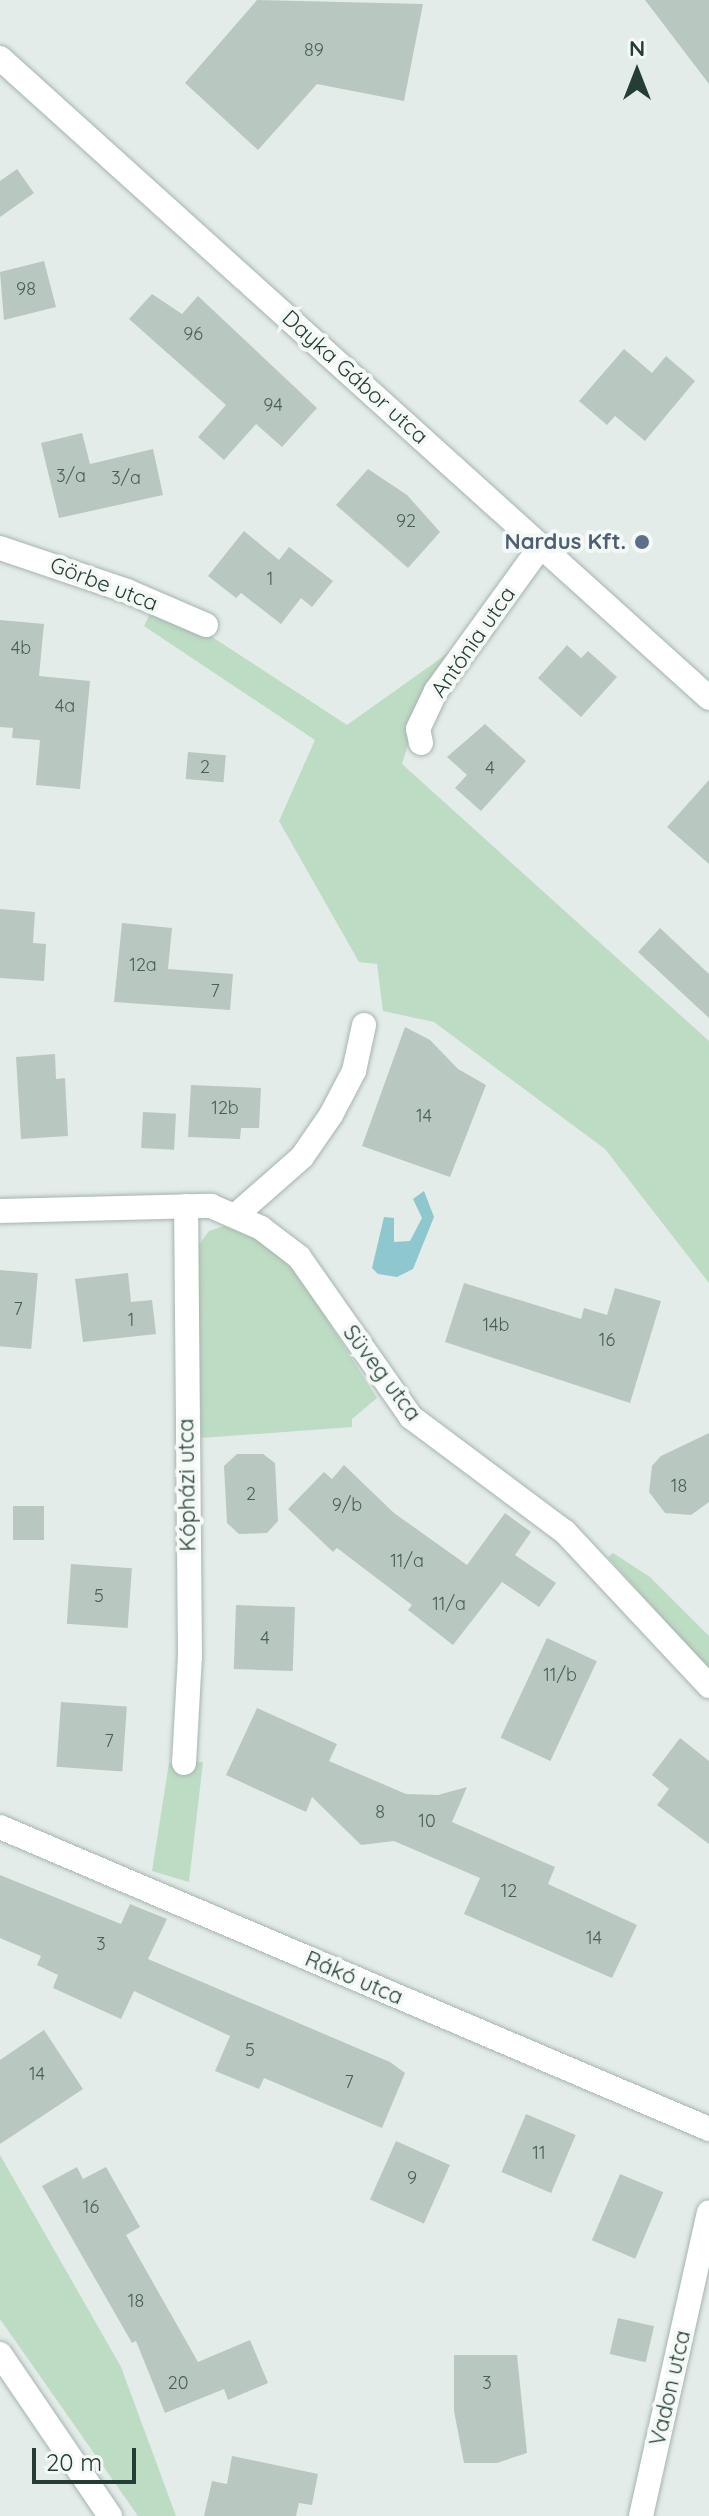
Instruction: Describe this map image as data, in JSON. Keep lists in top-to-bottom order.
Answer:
{
  "streets": {
    "street": [
      "Dayka Gábor utca",
      "Görbe utca",
      "Antónia utca",
      "Süveg utca",
      "Kópházi utca",
      "Rákó utca",
      "Vadon utca"
    ]
  },
  "crossings": [
    ["Dayka Gábor utca", "Antónia utca"],
    ["Süveg utca", "Kópházi utca"]
  ],
  "places": ["Nardus Kft."],
  "house_numbers": [
    "89",
    "98",
    "96",
    "94",
    "3/a",
    "3/a",
    "92",
    "1",
    "4b",
    "4a",
    "2",
    "4",
    "12a",
    "7",
    "12b",
    "14",
    "7",
    "1",
    "14b",
    "16",
    "18",
    "2",
    "9/b",
    "11/a",
    "5",
    "11/a",
    "4",
    "11/b",
    "7",
    "8",
    "10",
    "12",
    "14",
    "3",
    "5",
    "14",
    "7",
    "11",
    "9",
    "16",
    "18",
    "20",
    "3"
  ],
  "scale_bar": "20 m",
  "north": "top"
}
